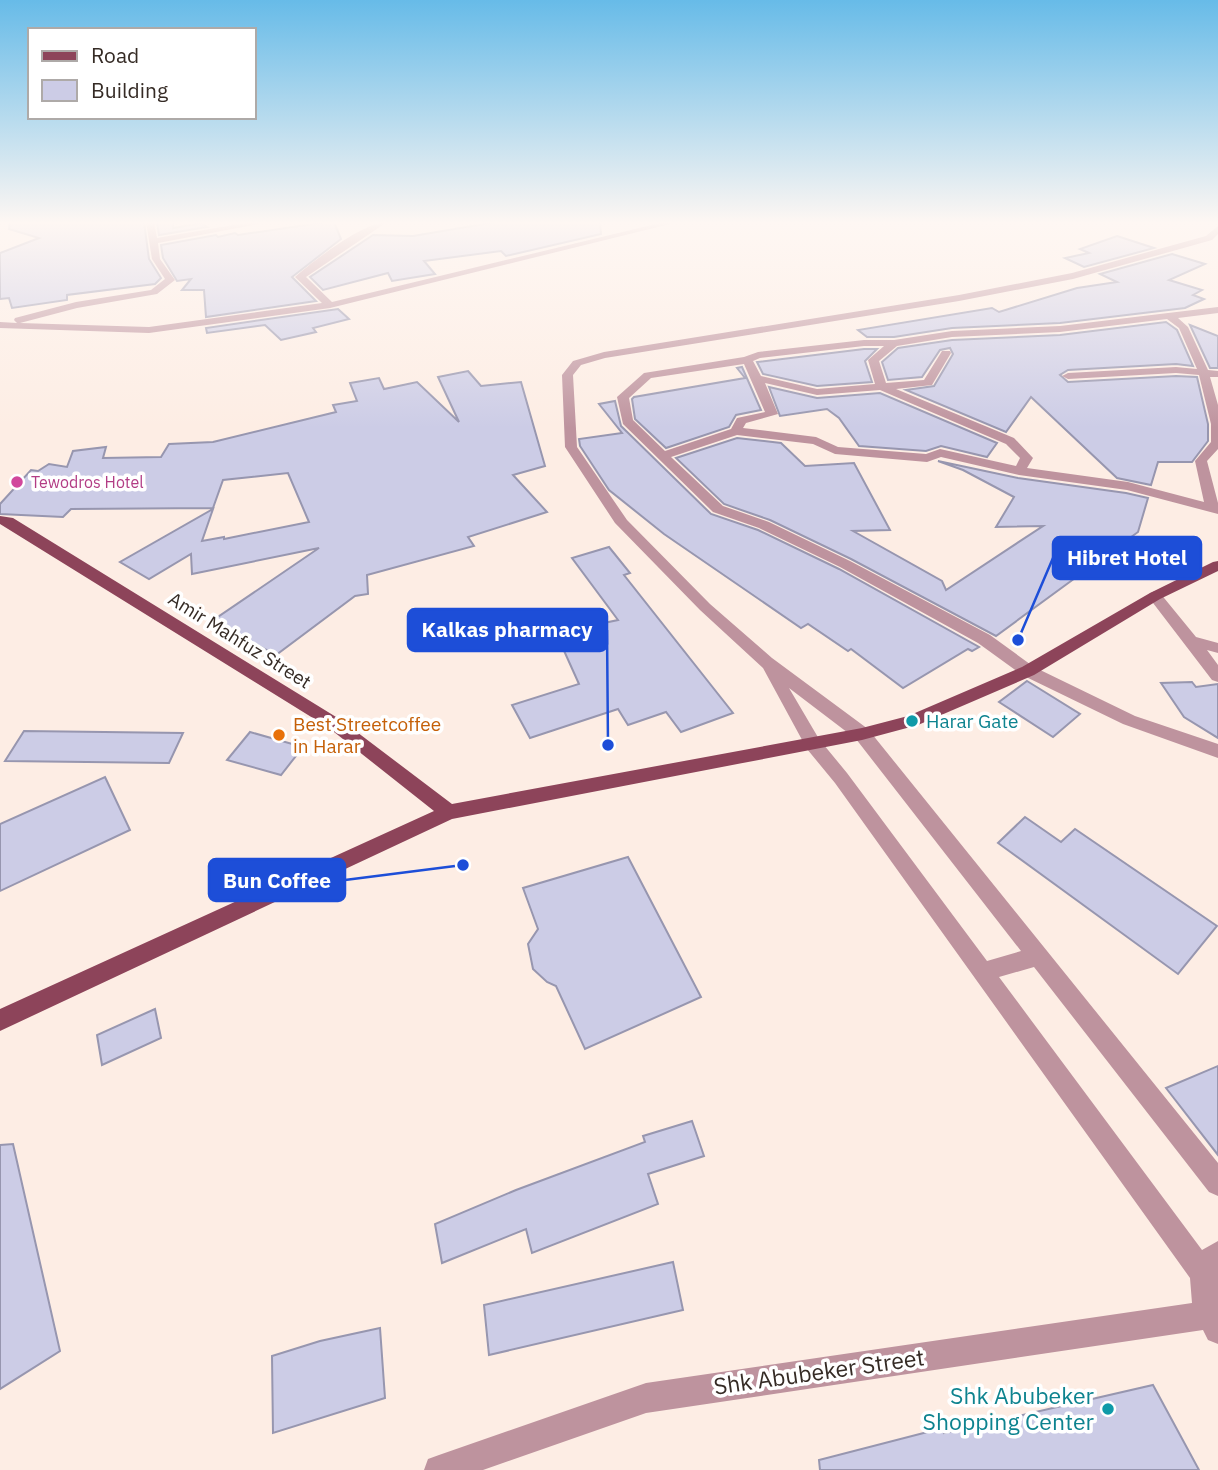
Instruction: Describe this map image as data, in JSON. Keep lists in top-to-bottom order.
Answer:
{
  "streets": {
    "main road": ["Amir Mahfuz Street"],
    "street": ["Shk Abubeker Street"]
  },
  "places": [
    "Tewodros Hotel",
    "Hibret Hotel",
    "Harar Gate",
    "Best Streetcoffee in Harar",
    "Kalkas pharmacy",
    "Bun Coffee",
    "Shk Abubeker Shopping Center"
  ],
  "legend": ["Road", "Building"]
}
